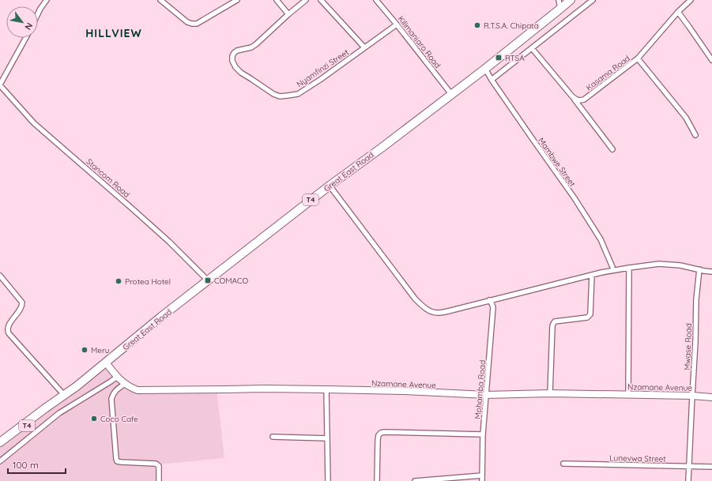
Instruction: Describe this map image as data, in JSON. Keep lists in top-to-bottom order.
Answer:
{
  "streets": {
    "highway": ["Great East Road", "T4"],
    "street": [
      "Kilimanjaro Road",
      "Nyamfinzi Street",
      "Kasama Road",
      "Mambwe Street",
      "Stancom Road",
      "Mwase Road",
      "Nzamane Avenue",
      "Mphamba Road",
      "Lunevwa Street"
    ]
  },
  "crossings": [
    ["Kilimanjaro Road", "Nyamfinzi Street"],
    ["Kilimanjaro Road", "Great East Road"],
    ["Mambwe Street", "Great East Road"],
    ["Great East Road", "Stancom Road"],
    ["Great East Road", "Nzamane Avenue"],
    ["Mwase Road", "Nzamane Avenue"],
    ["Mwase Road", "Lunevwa Street"],
    ["Nzamane Avenue", "Mphamba Road"]
  ],
  "districts": ["HILLVIEW"],
  "places": {
    "other": [
      "R.T.S.A. Chipata",
      "Protea Hotel",
      "Meru",
      "Coco Cafe"
    ],
    "transit": ["RTSA", "COMACO"]
  },
  "scale_bar": "100 m",
  "north": "bottom right"
}
